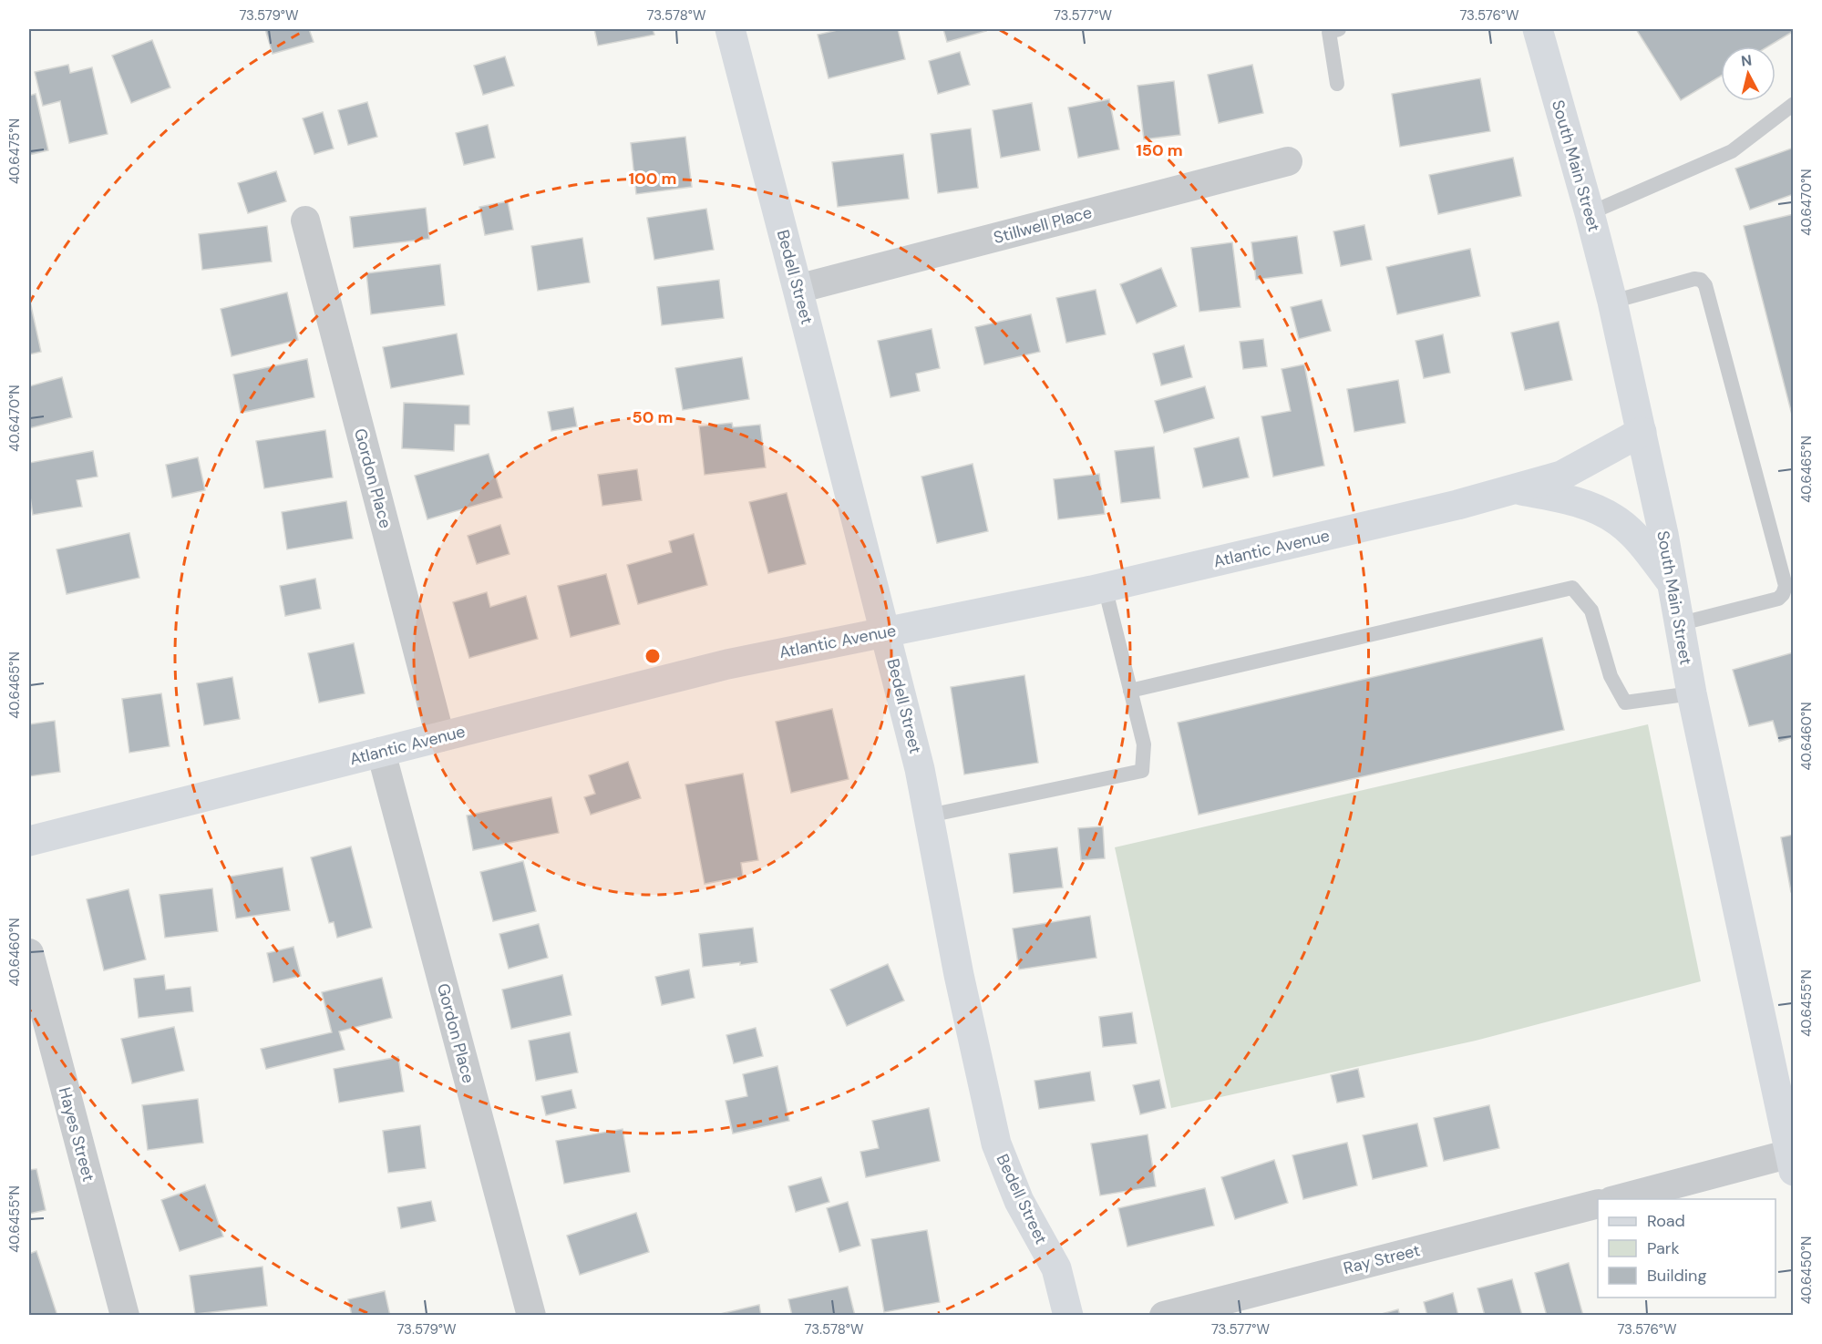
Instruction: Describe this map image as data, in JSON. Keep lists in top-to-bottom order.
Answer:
{
  "streets": {
    "main road": ["South Main Street", "Bedell Street", "Atlantic Avenue"],
    "street": [
      "Stillwell Place",
      "Gordon Place",
      "Hayes Street",
      "Ray Street"
    ]
  },
  "crossings": [
    ["South Main Street", "Atlantic Avenue"],
    ["Stillwell Place", "Bedell Street"],
    ["Bedell Street", "Atlantic Avenue"],
    ["Gordon Place", "Atlantic Avenue"]
  ],
  "legend": ["Road", "Park", "Building"],
  "north": "top",
  "coordinates": [
    "73.579°W",
    "73.578°W",
    "73.577°W",
    "73.576°W",
    "40.6475°N",
    "40.6470°N",
    "40.6465°N",
    "40.6460°N",
    "40.6455°N",
    "40.6450°N"
  ],
  "rings": ["150 m", "100 m", "50 m"]
}
